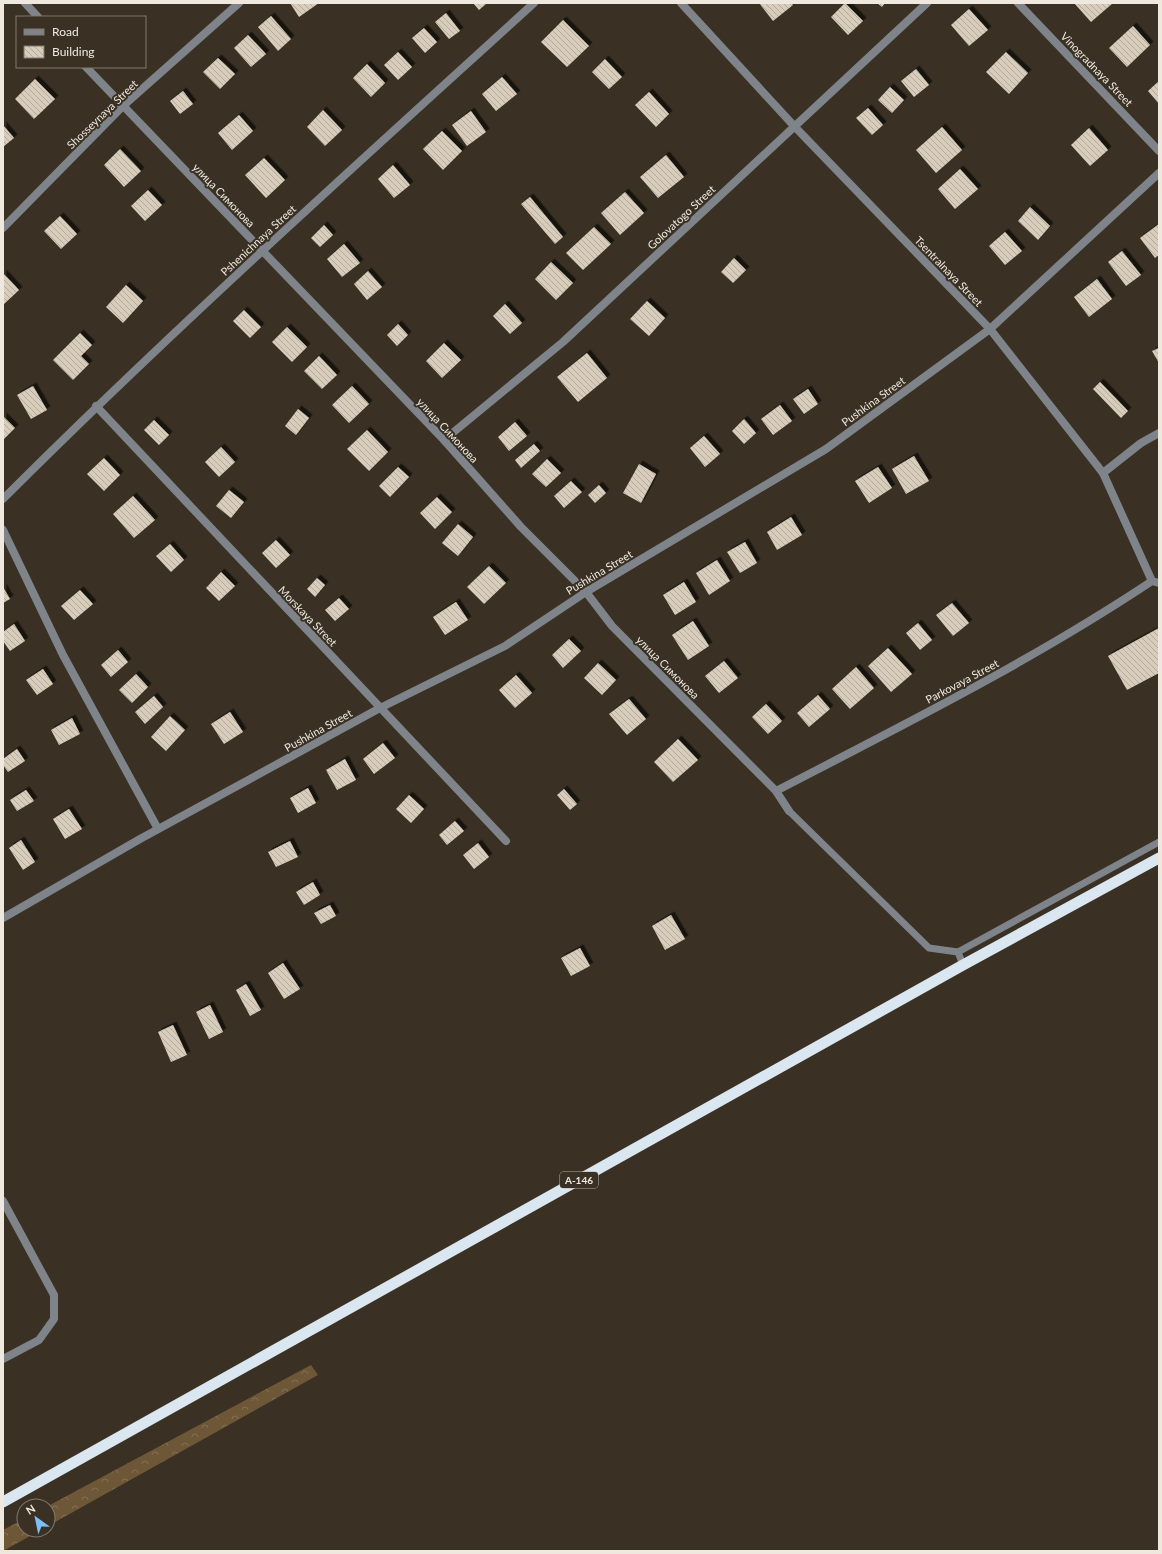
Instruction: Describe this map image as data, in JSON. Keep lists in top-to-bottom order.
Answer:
{
  "streets": {
    "highway": ["А-146"],
    "street": [
      "Vinogradnaya Street",
      "Shosseynaya Street",
      "улица Симонова",
      "Golovatogo Street",
      "Pshenichnaya Street",
      "Tsentralnaya Street",
      "Pushkina Street",
      "Morskaya Street",
      "Parkovaya Street"
    ]
  },
  "crossings": [
    ["Shosseynaya Street", "улица Симонова"],
    ["улица Симонова", "Golovatogo Street"],
    ["улица Симонова", "Pshenichnaya Street"],
    ["улица Симонова", "Pushkina Street"],
    ["улица Симонова", "Parkovaya Street"],
    ["Golovatogo Street", "Tsentralnaya Street"],
    ["Pshenichnaya Street", "Morskaya Street"],
    ["Tsentralnaya Street", "Pushkina Street"],
    ["Tsentralnaya Street", "Parkovaya Street"],
    ["Pushkina Street", "Morskaya Street"]
  ],
  "legend": ["Road", "Building"],
  "north": "top left"
}
